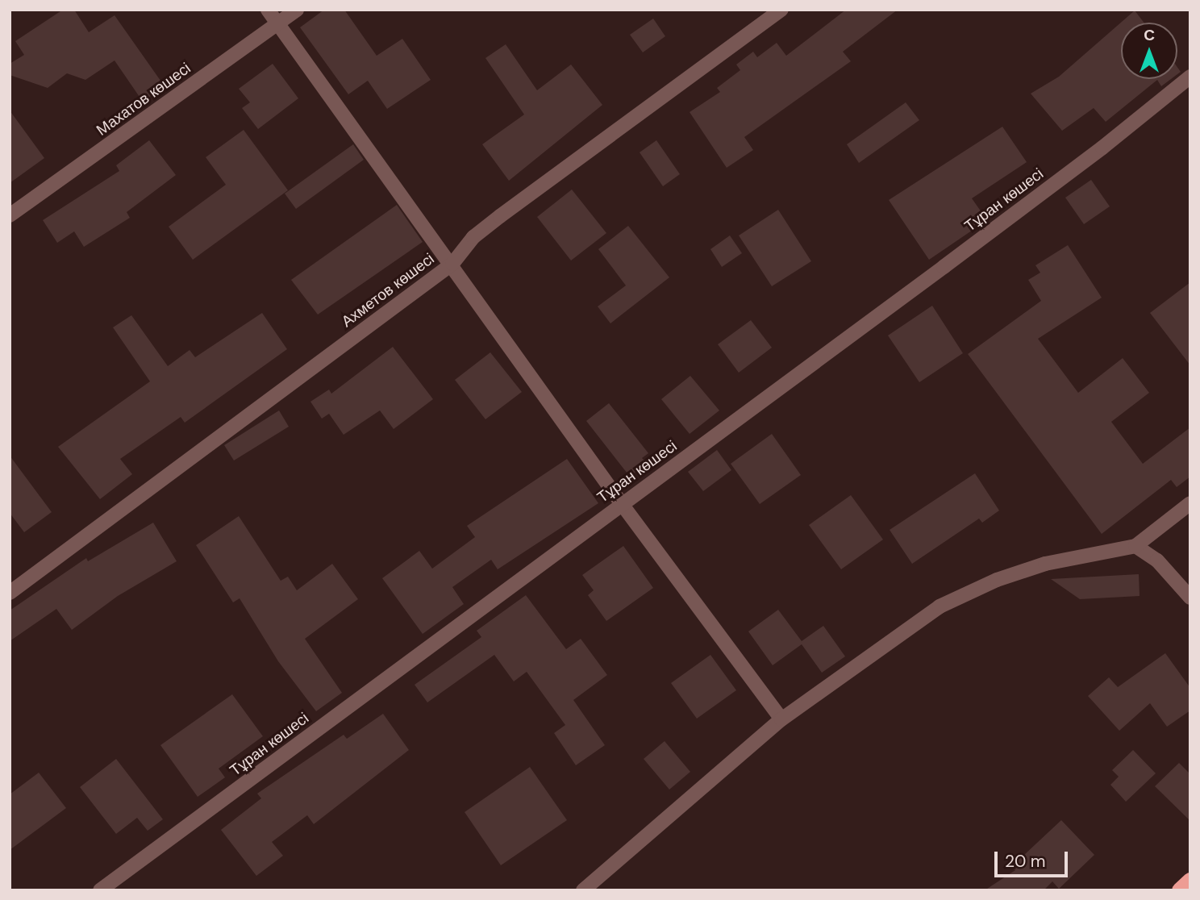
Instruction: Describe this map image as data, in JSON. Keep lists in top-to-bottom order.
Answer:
{
  "streets": {
    "street": ["Махатов көшесі", "Тұран көшесі", "Ахметов көшесі"]
  },
  "scale_bar": "20 m",
  "north": "top"
}
